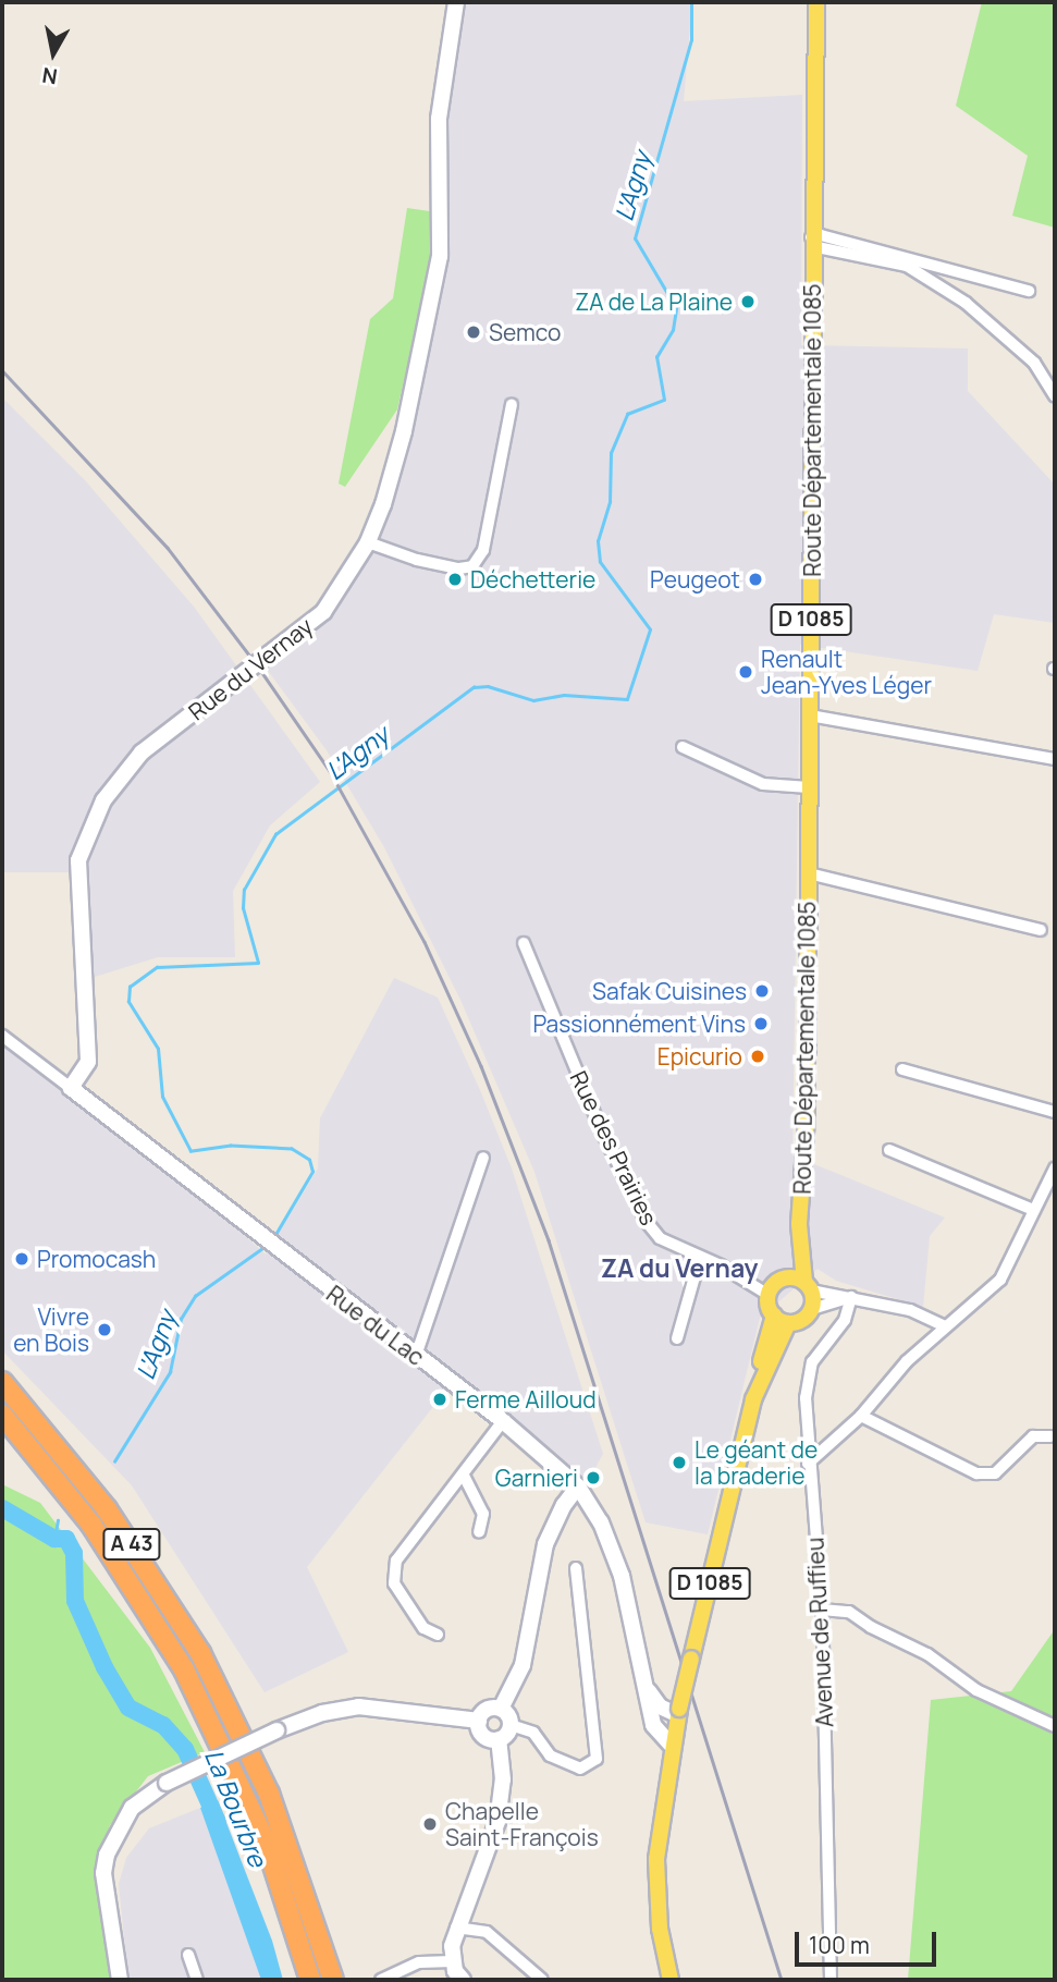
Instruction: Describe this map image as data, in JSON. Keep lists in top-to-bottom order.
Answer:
{
  "streets": {
    "highway": ["A 43"],
    "main road": ["Route Départementale 1085", "D 1085"],
    "street": [
      "Rue du Vernay",
      "Rue des Prairies",
      "Rue du Lac",
      "Avenue de Ruffieu"
    ]
  },
  "crossings": [
    ["Route Départementale 1085", "D 1085"],
    ["D 1085", "Rue des Prairies"],
    ["D 1085", "Rue du Lac"],
    ["Rue du Vernay", "Rue du Lac"]
  ],
  "districts": ["ZA du Vernay"],
  "water": ["L'Agny", "La Bourbre"],
  "places": [
    "ZA de La Plaine",
    "Semco",
    "Déchetterie",
    "Peugeot",
    "Renault Jean-Yves Léger",
    "Safak Cuisines",
    "Passionnément Vins",
    "Epicurio",
    "Promocash",
    "Vivre en Bois",
    "Ferme Ailloud",
    "Le géant de la braderie",
    "Garnieri",
    "Chapelle Saint-François"
  ],
  "scale_bar": "100 m",
  "north": "bottom"
}
